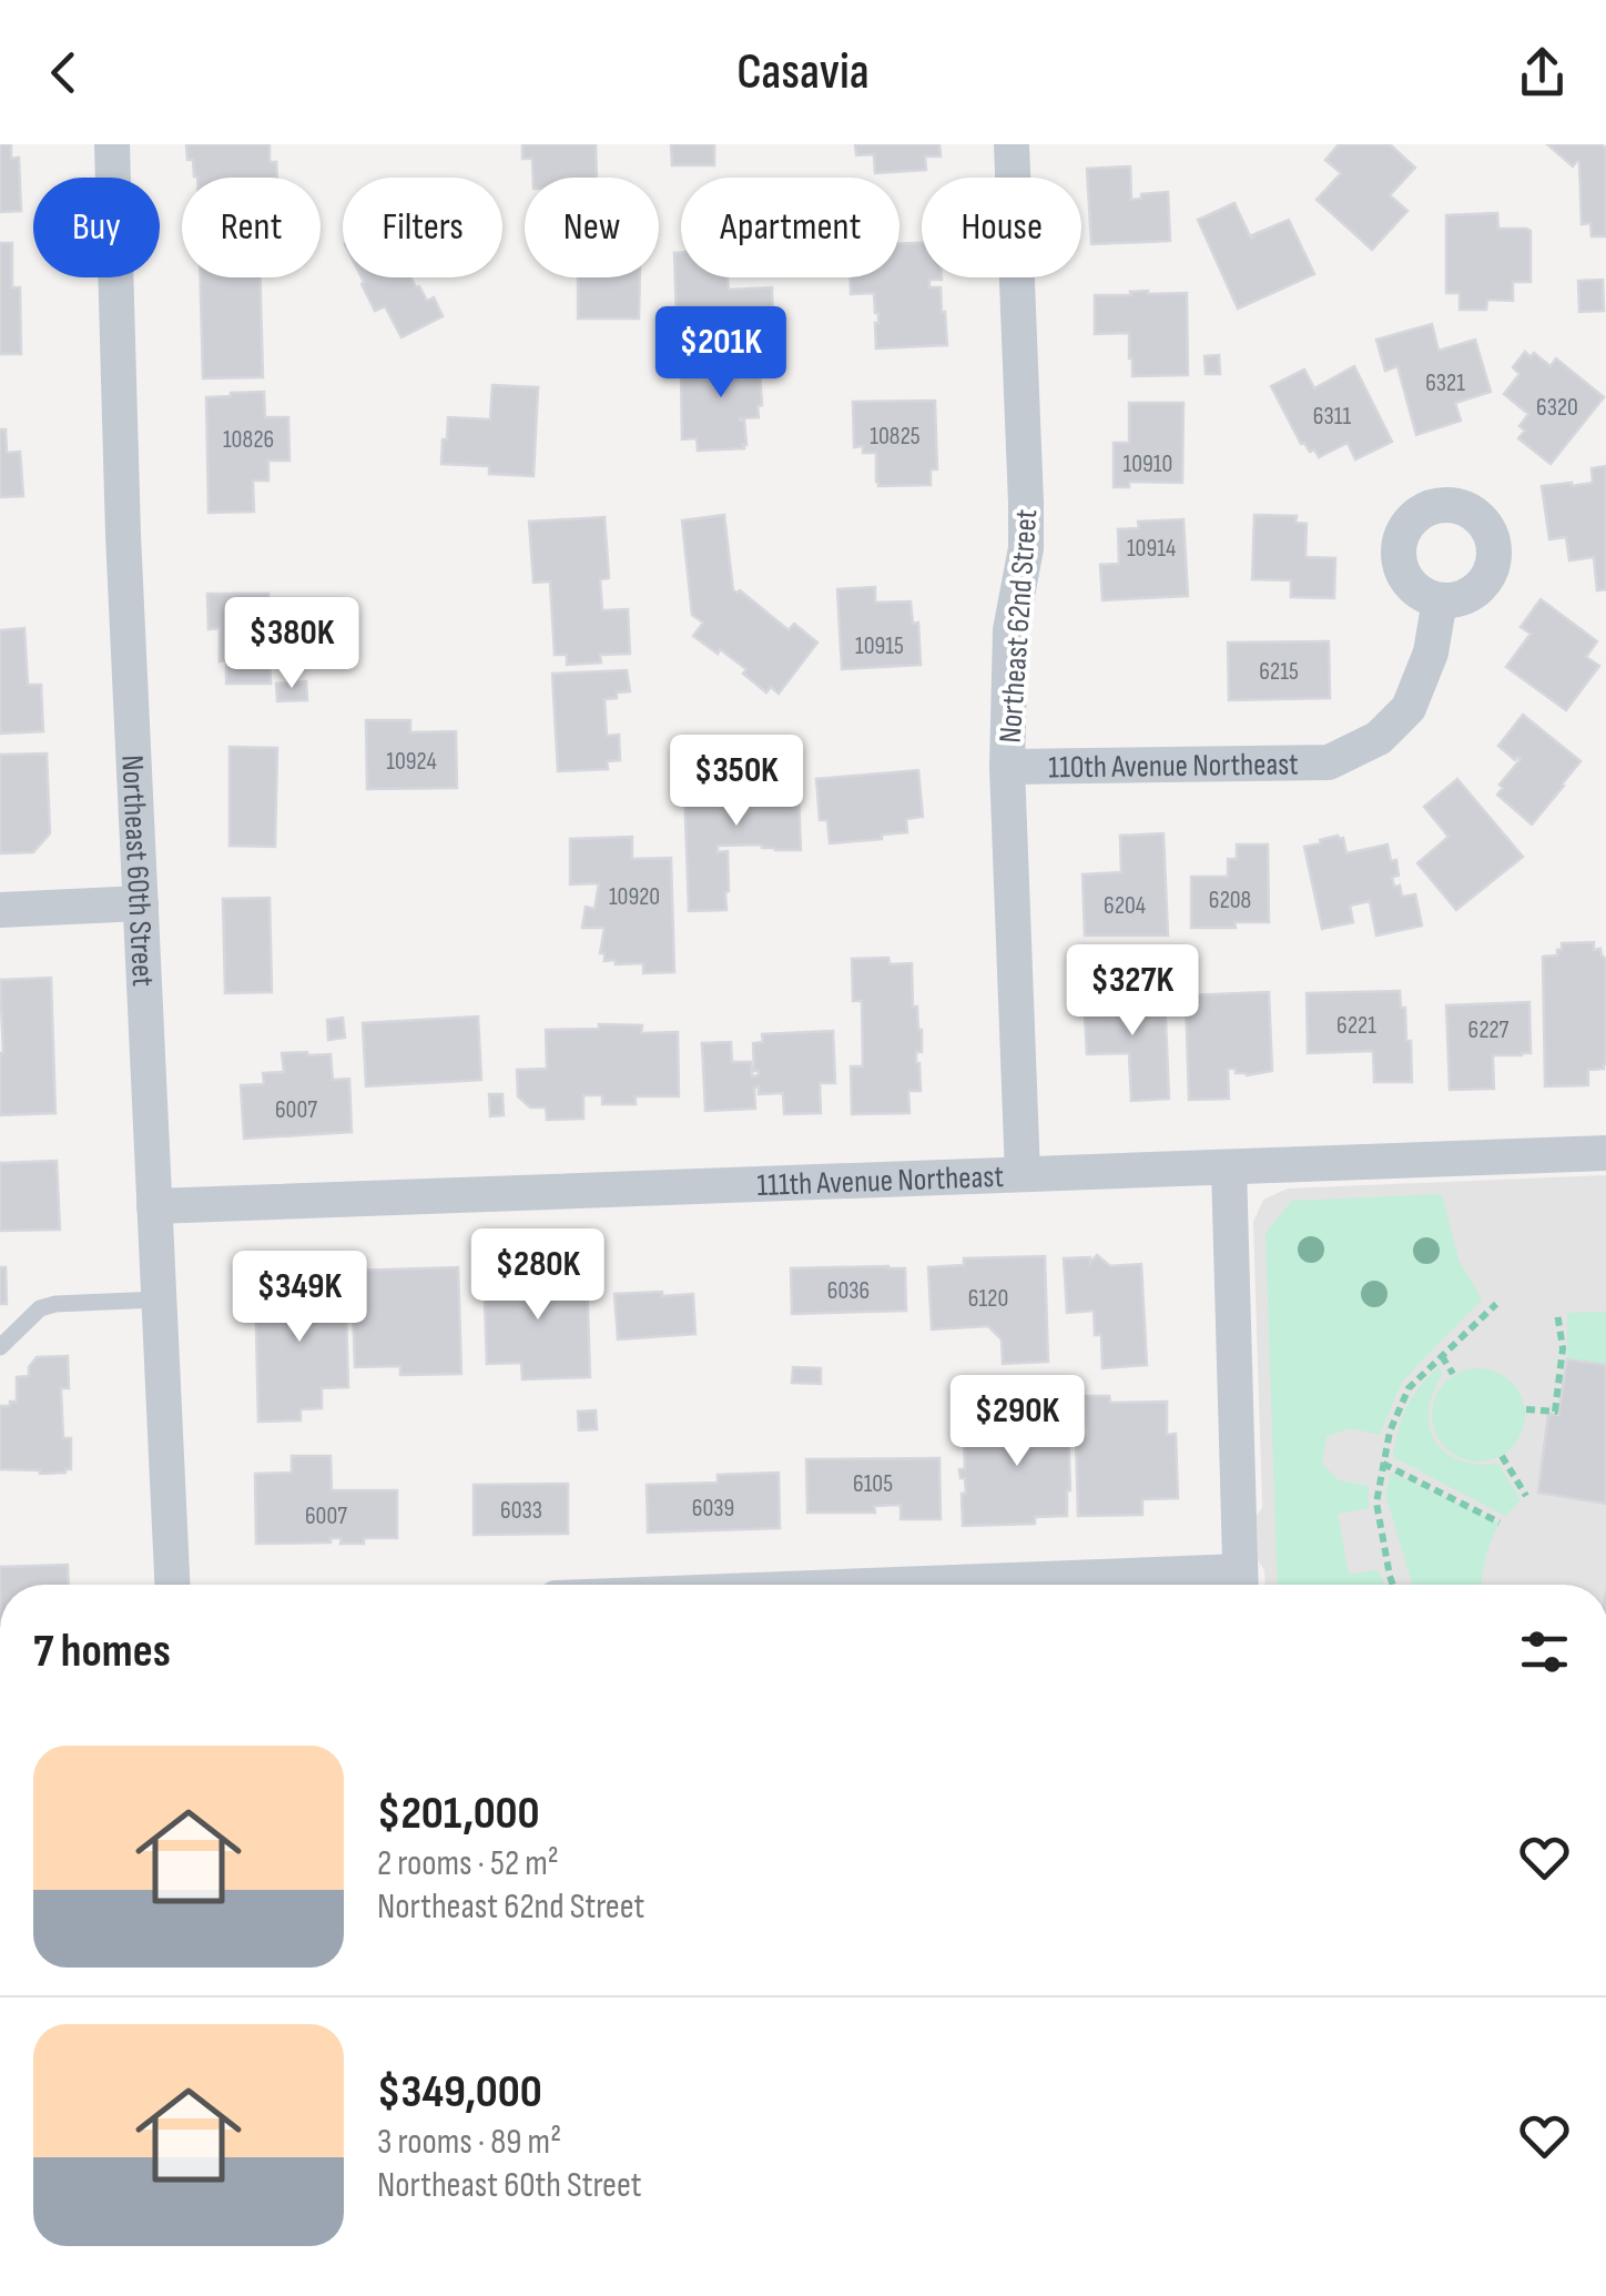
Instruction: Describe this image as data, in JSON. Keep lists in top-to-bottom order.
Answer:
{
  "streets": {
    "street": [
      "Northeast 62nd Street",
      "110th Avenue Northeast",
      "Northeast 60th Street",
      "111th Avenue Northeast"
    ]
  },
  "crossings": [
    ["Northeast 62nd Street", "110th Avenue Northeast"],
    ["Northeast 62nd Street", "111th Avenue Northeast"],
    ["Northeast 60th Street", "111th Avenue Northeast"]
  ],
  "house_numbers": [
    "6321",
    "6320",
    "6311",
    "10825",
    "10826",
    "10910",
    "10914",
    "10915",
    "6215",
    "10924",
    "10920",
    "6208",
    "6204",
    "6221",
    "6227",
    "6007",
    "6036",
    "6120",
    "6105",
    "6039",
    "6033",
    "6007"
  ],
  "page": {
    "header": "Casavia",
    "chip": [
      "Buy",
      "Rent",
      "Filters",
      "New",
      "Apartment",
      "House"
    ],
    "price": [
      "$201K",
      "$380K",
      "$350K",
      "$327K",
      "$280K",
      "$349K",
      "$290K"
    ],
    "heading": "7 homes",
    "list": [
      {
        "name": "$201,000",
        "note": "2 rooms · 52 m² · Northeast 62nd Street"
      },
      {
        "name": "$349,000",
        "note": "3 rooms · 89 m² · Northeast 60th Street"
      }
    ]
  }
}
